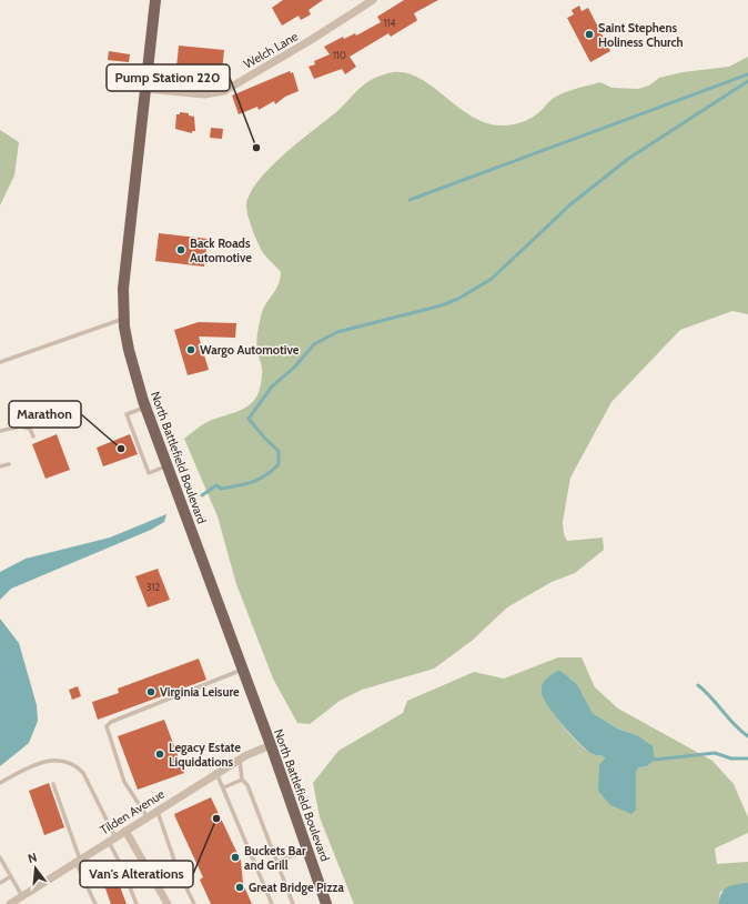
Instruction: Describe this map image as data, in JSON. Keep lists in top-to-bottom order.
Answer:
{
  "streets": {
    "main road": ["North Battlefield Boulevard"],
    "street": ["Welch Lane", "Tilden Avenue"]
  },
  "crossings": [
    ["Welch Lane", "North Battlefield Boulevard"],
    ["North Battlefield Boulevard", "Tilden Avenue"]
  ],
  "places": [
    "Saint Stephens Holiness Church",
    "Pump Station 220",
    "Back Roads Automotive",
    "Wargo Automotive",
    "Marathon",
    "Virginia Leisure",
    "Legacy Estate Liquidations",
    "Van's Alterations",
    "Buckets Bar and Grill",
    "Great Bridge Pizza"
  ],
  "house_numbers": ["114", "110", "312"],
  "north": "top"
}
